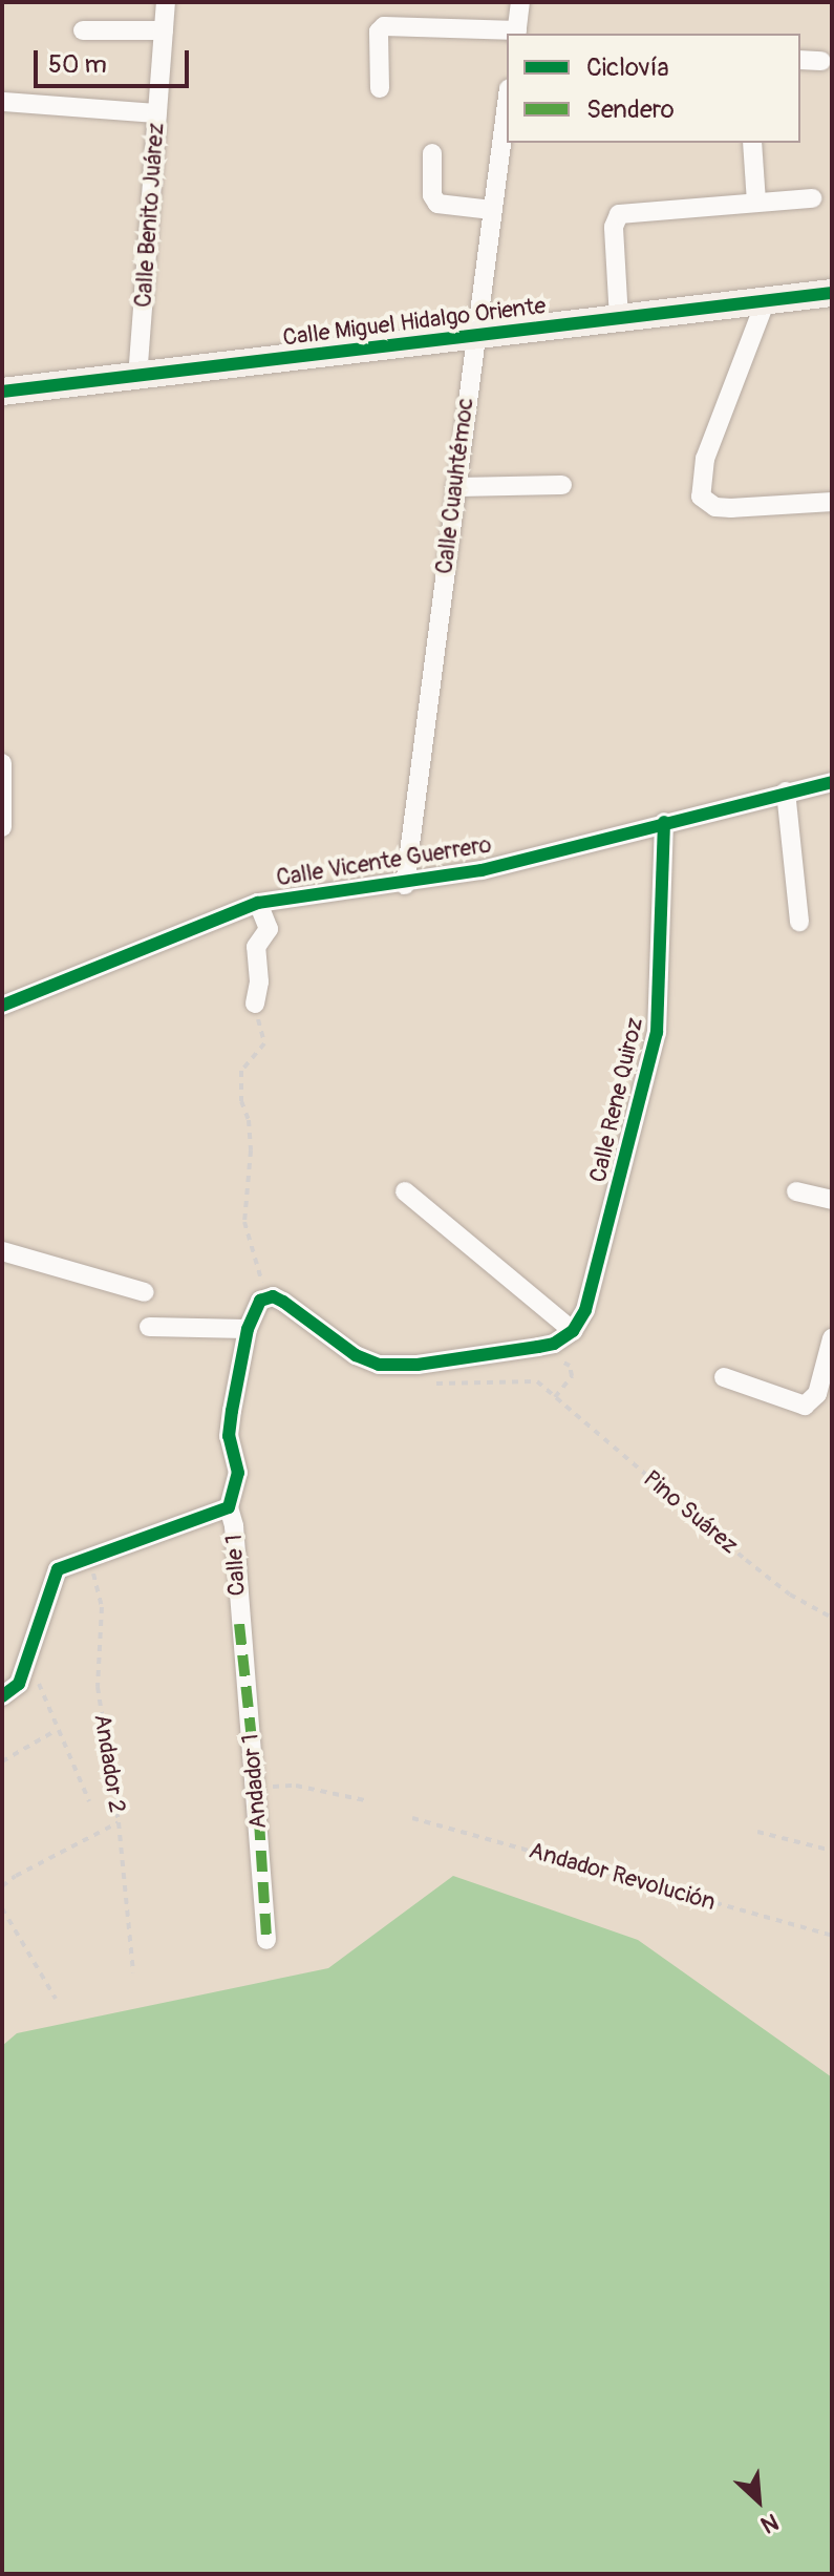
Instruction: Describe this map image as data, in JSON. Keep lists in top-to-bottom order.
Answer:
{
  "streets": {
    "street": [
      "Calle Benito Juárez",
      "Calle Miguel Hidalgo Oriente",
      "Calle Cuauhtémoc",
      "Calle Vicente Guerrero",
      "Calle Rene Quiroz",
      "Calle 1",
      "Andador 1"
    ],
    "path": ["Pino Suárez", "Andador 2", "Andador Revolución"]
  },
  "crossings": [
    ["Calle Benito Juárez", "Calle Miguel Hidalgo Oriente"],
    ["Calle Miguel Hidalgo Oriente", "Calle Cuauhtémoc"],
    ["Calle Cuauhtémoc", "Calle Vicente Guerrero"],
    ["Calle Vicente Guerrero", "Calle Rene Quiroz"],
    ["Calle 1", "Andador 1"]
  ],
  "legend": ["Ciclovía", "Sendero"],
  "scale_bar": "50 m",
  "north": "bottom right"
}
